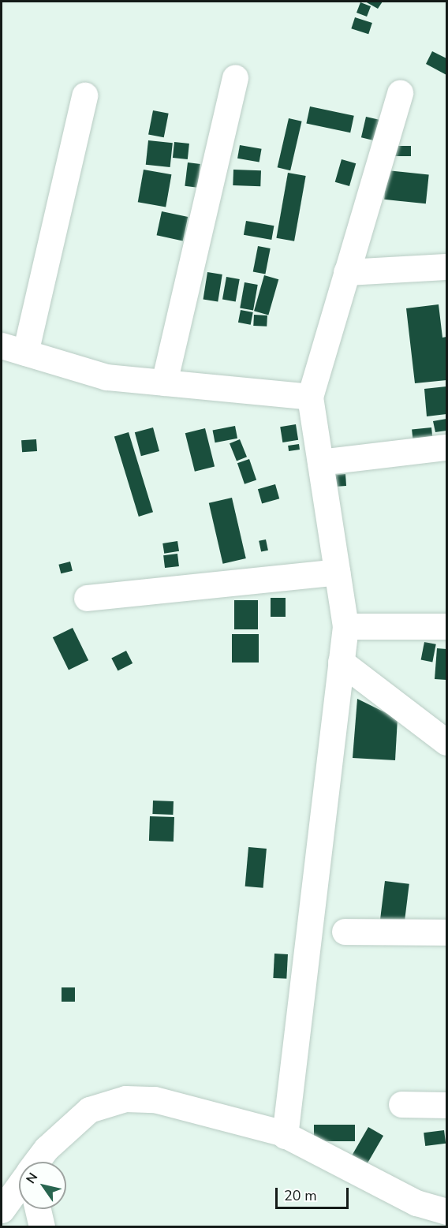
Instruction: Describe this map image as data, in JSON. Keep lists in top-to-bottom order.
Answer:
{
  "scale_bar": "20 m",
  "north": "top left"
}
